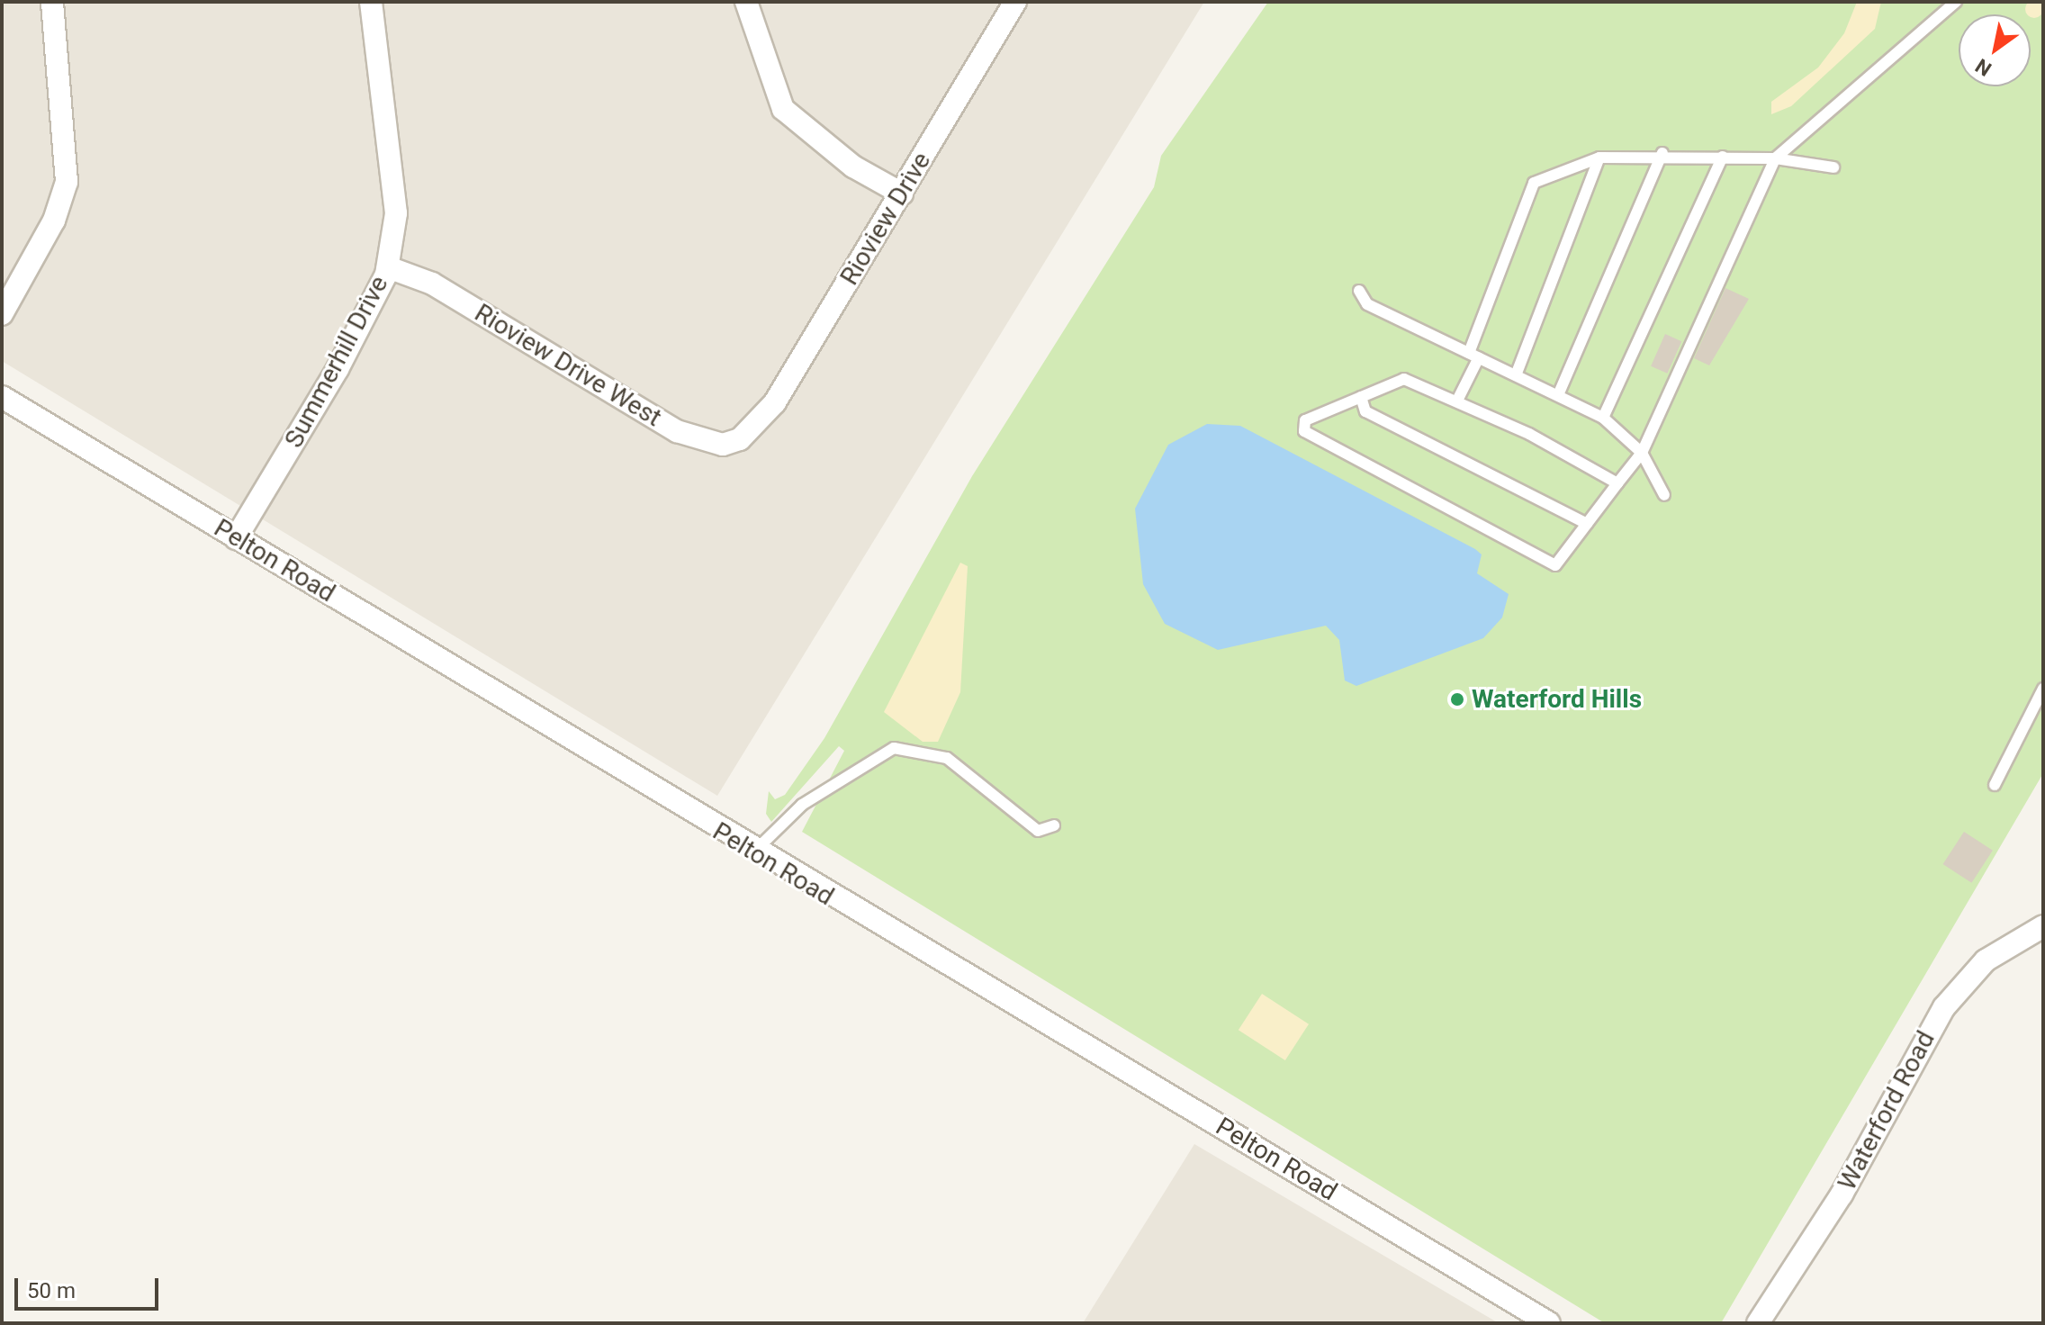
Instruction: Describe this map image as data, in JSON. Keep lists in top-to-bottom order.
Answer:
{
  "streets": {
    "street": [
      "Rioview Drive",
      "Summerhill Drive",
      "Rioview Drive West",
      "Pelton Road",
      "Waterford Road"
    ]
  },
  "crossings": [
    ["Rioview Drive", "Rioview Drive West"],
    ["Summerhill Drive", "Rioview Drive West"],
    ["Summerhill Drive", "Pelton Road"]
  ],
  "places": ["Waterford Hills"],
  "scale_bar": "50 m",
  "north": "bottom left"
}
